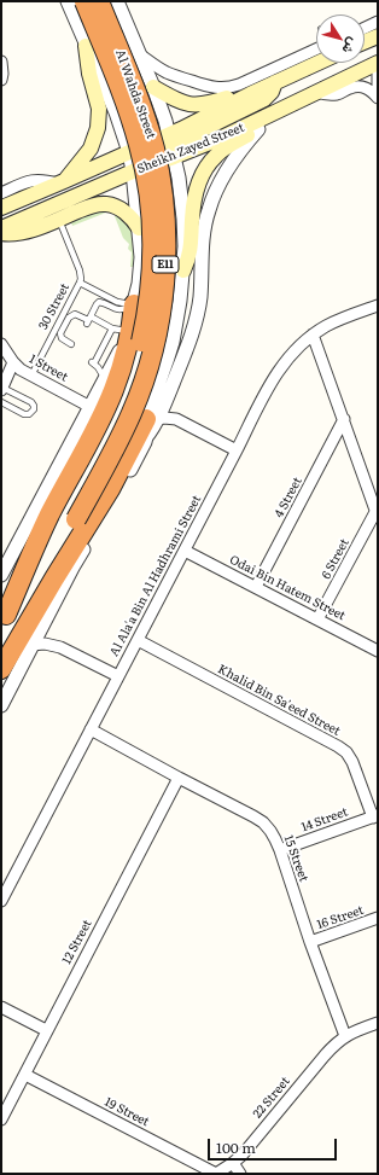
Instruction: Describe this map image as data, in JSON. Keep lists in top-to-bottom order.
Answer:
{
  "streets": {
    "highway": ["Al Wahda Street", "E11"],
    "main road": ["Sheikh Zayed Street"],
    "street": [
      "1 Street",
      "4 Street",
      "6 Street",
      "Al Ala'a Bin Al Hadhrami Street",
      "Odai Bin Hatem Street",
      "Khalid Bin Sa'eed Street",
      "14 Street",
      "15 Street",
      "16 Street",
      "12 Street",
      "22 Street",
      "19 Street"
    ],
    "lane": ["30 Street"]
  },
  "crossings": [
    ["Al Wahda Street", "E11"],
    ["Sheikh Zayed Street", "30 Street"],
    ["30 Street", "1 Street"],
    ["4 Street", "Odai Bin Hatem Street"],
    ["6 Street", "Odai Bin Hatem Street"],
    ["Al Ala'a Bin Al Hadhrami Street", "Odai Bin Hatem Street"],
    ["Al Ala'a Bin Al Hadhrami Street", "Khalid Bin Sa'eed Street"],
    ["Al Ala'a Bin Al Hadhrami Street", "15 Street"],
    ["Khalid Bin Sa'eed Street", "14 Street"],
    ["14 Street", "15 Street"],
    ["15 Street", "16 Street"],
    ["15 Street", "12 Street"],
    ["15 Street", "22 Street"],
    ["12 Street", "19 Street"],
    ["22 Street", "19 Street"]
  ],
  "scale_bar": "100 m",
  "north": "bottom right"
}
